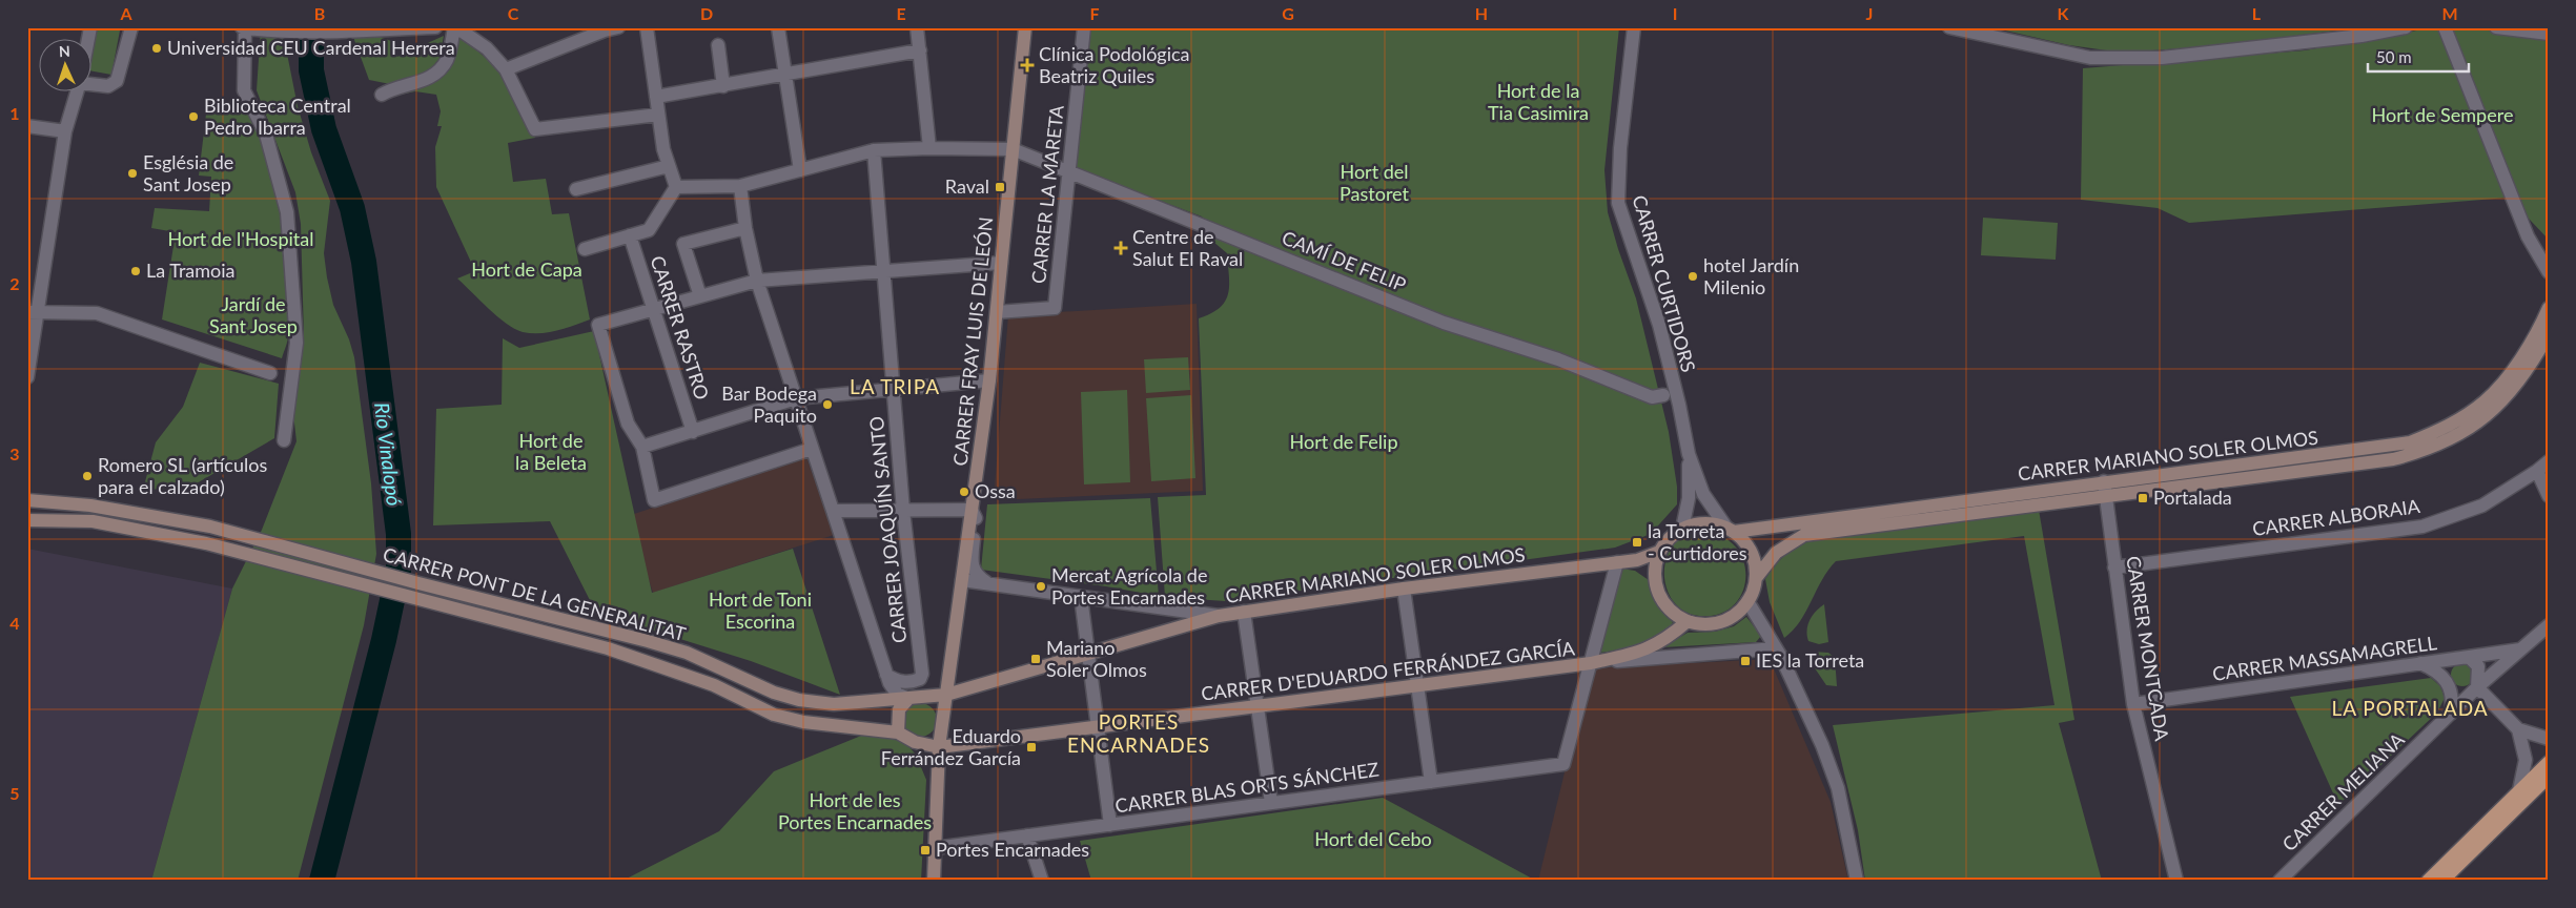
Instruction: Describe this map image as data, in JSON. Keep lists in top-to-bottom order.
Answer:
{
  "streets": {
    "main road": [
      "CARRER FRAY LUIS DE LEÓN",
      "CARRER MARIANO SOLER OLMOS",
      "CARRER PONT DE LA GENERALITAT",
      "CARRER D'EDUARDO FERRÁNDEZ GARCÍA"
    ],
    "street": [
      "CARRER LA MARETA",
      "CAMÍ DE FELIP",
      "CARRER CURTIDORS",
      "CARRER RASTRO",
      "CARRER ALBORAIA",
      "CARRER JOAQUÍN SANTO",
      "CARRER MONTCADA",
      "CARRER MASSAMAGRELL",
      "CARRER BLAS ORTS SÁNCHEZ",
      "CARRER MELIANA"
    ]
  },
  "crossings": [
    ["CARRER LA MARETA", "CAMÍ DE FELIP"],
    ["CARRER LA MARETA", "CARRER FRAY LUIS DE LEÓN"],
    ["CAMÍ DE FELIP", "CARRER FRAY LUIS DE LEÓN"],
    ["CARRER CURTIDORS", "CARRER MARIANO SOLER OLMOS"],
    ["CARRER CURTIDORS", "CARRER D'EDUARDO FERRÁNDEZ GARCÍA"],
    ["CARRER FRAY LUIS DE LEÓN", "CARRER MARIANO SOLER OLMOS"],
    ["CARRER FRAY LUIS DE LEÓN", "CARRER PONT DE LA GENERALITAT"],
    ["CARRER FRAY LUIS DE LEÓN", "CARRER D'EDUARDO FERRÁNDEZ GARCÍA"],
    ["CARRER FRAY LUIS DE LEÓN", "CARRER BLAS ORTS SÁNCHEZ"],
    ["CARRER MARIANO SOLER OLMOS", "CARRER PONT DE LA GENERALITAT"],
    ["CARRER MARIANO SOLER OLMOS", "CARRER MONTCADA"],
    ["CARRER MARIANO SOLER OLMOS", "CARRER D'EDUARDO FERRÁNDEZ GARCÍA"],
    ["CARRER ALBORAIA", "CARRER MONTCADA"],
    ["CARRER PONT DE LA GENERALITAT", "CARRER D'EDUARDO FERRÁNDEZ GARCÍA"],
    ["CARRER MONTCADA", "CARRER MASSAMAGRELL"],
    ["CARRER MASSAMAGRELL", "CARRER MELIANA"],
    ["CARRER D'EDUARDO FERRÁNDEZ GARCÍA", "CARRER BLAS ORTS SÁNCHEZ"]
  ],
  "districts": ["LA TRIPA", "LA PORTALADA", "PORTES ENCARNADES"],
  "water": ["Río Vinalopó"],
  "parks": [
    "Hort de la Tia Casimira",
    "Hort de Sempere",
    "Hort del Pastoret",
    "Hort de l'Hospital",
    "Hort de Capa",
    "Jardí de Sant Josep",
    "Hort de la Beleta",
    "Hort de Felip",
    "Hort de Toni Escorina",
    "Hort de les Portes Encarnades",
    "Hort del Cebo"
  ],
  "places": {
    "other": [
      "Universidad CEU Cardenal Herrera",
      "Biblioteca Central Pedro Ibarra",
      "Església de Sant Josep",
      "La Tramoia",
      "hotel Jardín Milenio",
      "Bar Bodega Paquito",
      "Romero SL (artículos para el calzado)",
      "Ossa",
      "Mercat Agrícola de Portes Encarnades"
    ],
    "health": ["Clínica Podológica Beatriz Quiles", "Centre de Salut El Raval"],
    "transit": [
      "Raval",
      "Portalada",
      "la Torreta - Curtidores",
      "Mariano Soler Olmos",
      "IES la Torreta",
      "Eduardo Ferrández García",
      "Portes Encarnades"
    ]
  },
  "scale_bar": "50 m",
  "north": "top",
  "grid": {
    "columns": [
      "A",
      "B",
      "C",
      "D",
      "E",
      "F",
      "G",
      "H",
      "I",
      "J",
      "K",
      "L",
      "M"
    ],
    "rows": [
      "1",
      "2",
      "3",
      "4",
      "5"
    ]
  }
}
